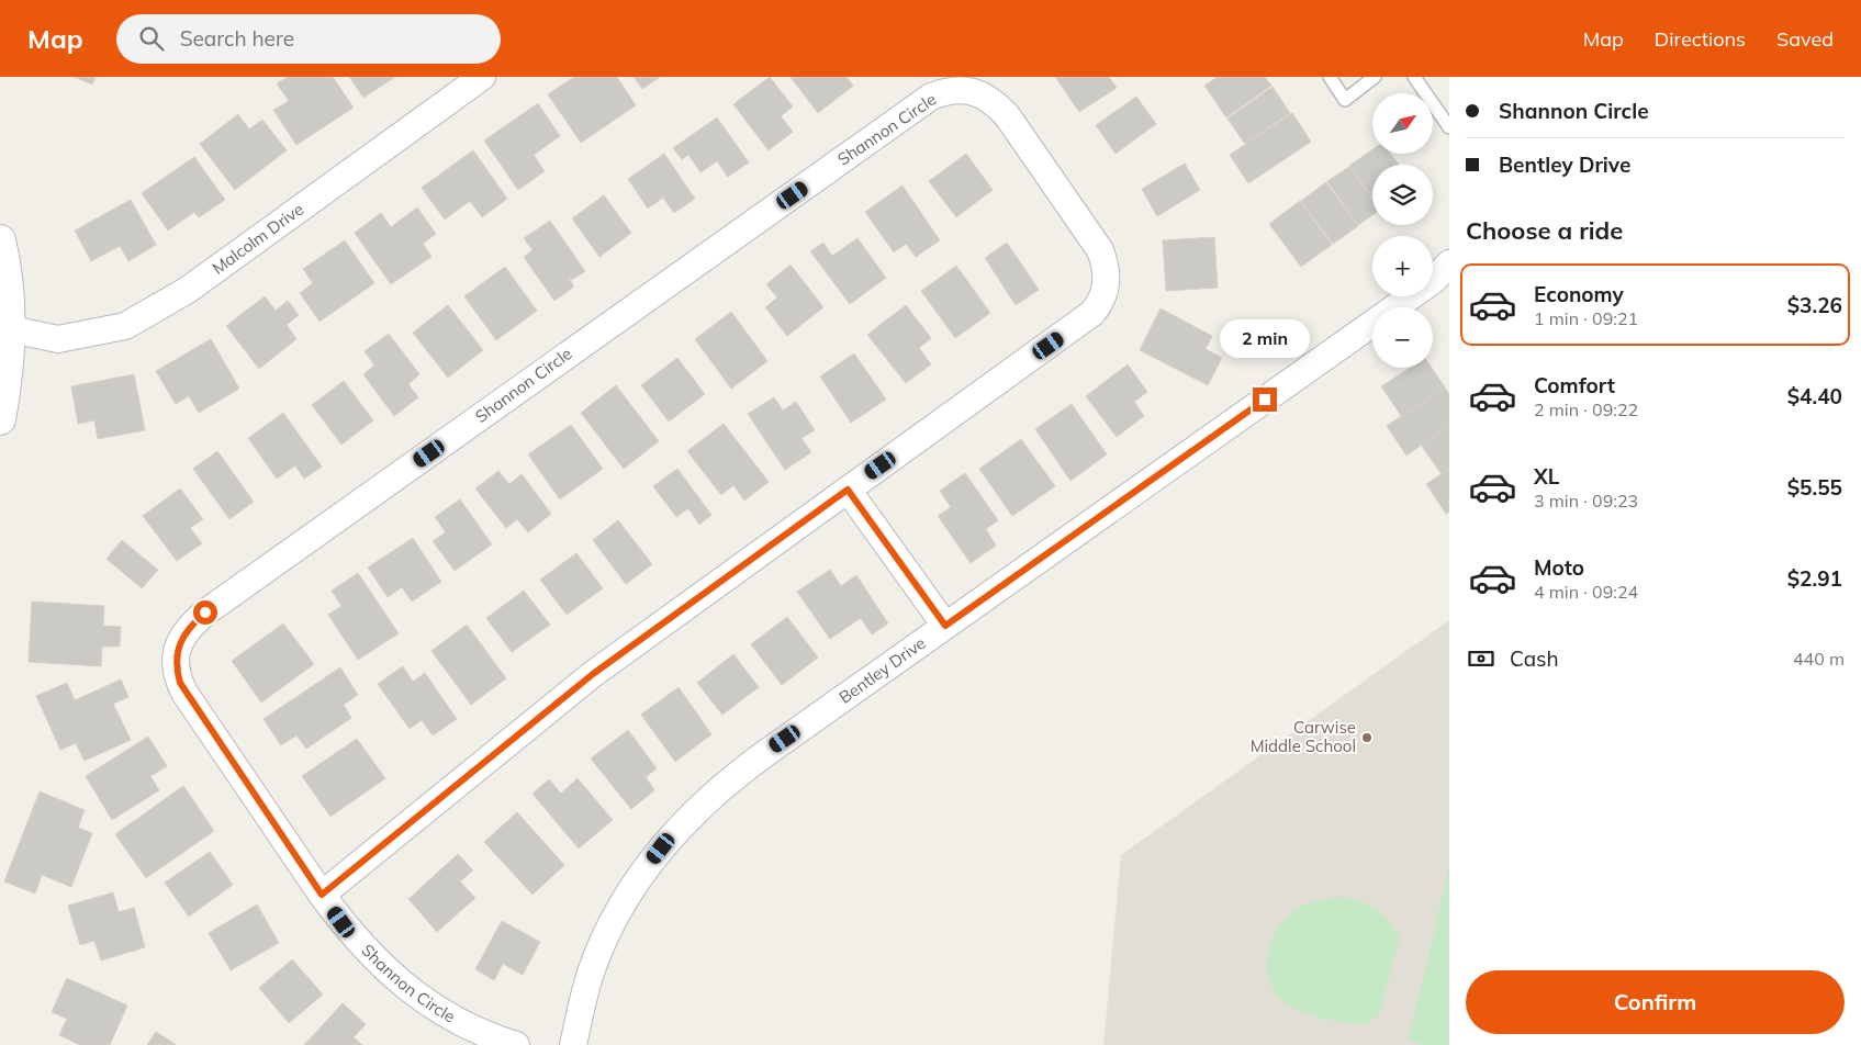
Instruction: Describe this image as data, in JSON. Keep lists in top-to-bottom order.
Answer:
{
  "streets": {
    "street": ["Shannon Circle", "Malcolm Drive", "Bentley Drive"]
  },
  "places": ["Carwise Middle School"],
  "north": "top right",
  "page": {
    "header": "Map",
    "search": "Search here",
    "nav": ["Map", "Directions", "Saved"],
    "banner": ["Shannon Circle", "Bentley Drive"],
    "map_buttons": ["+", "−"],
    "heading": "Choose a ride",
    "list": [
      {
        "name": "Economy",
        "note": "1 min · 09:21",
        "value": "$3.26"
      },
      {
        "name": "Comfort",
        "note": "2 min · 09:22",
        "value": "$4.40"
      },
      {
        "name": "XL",
        "note": "3 min · 09:23",
        "value": "$5.55"
      },
      {
        "name": "Moto",
        "note": "4 min · 09:24",
        "value": "$2.91"
      }
    ],
    "bubble": "2 min",
    "pay": ["Cash", "440 m"],
    "buttons": "Confirm"
  }
}
